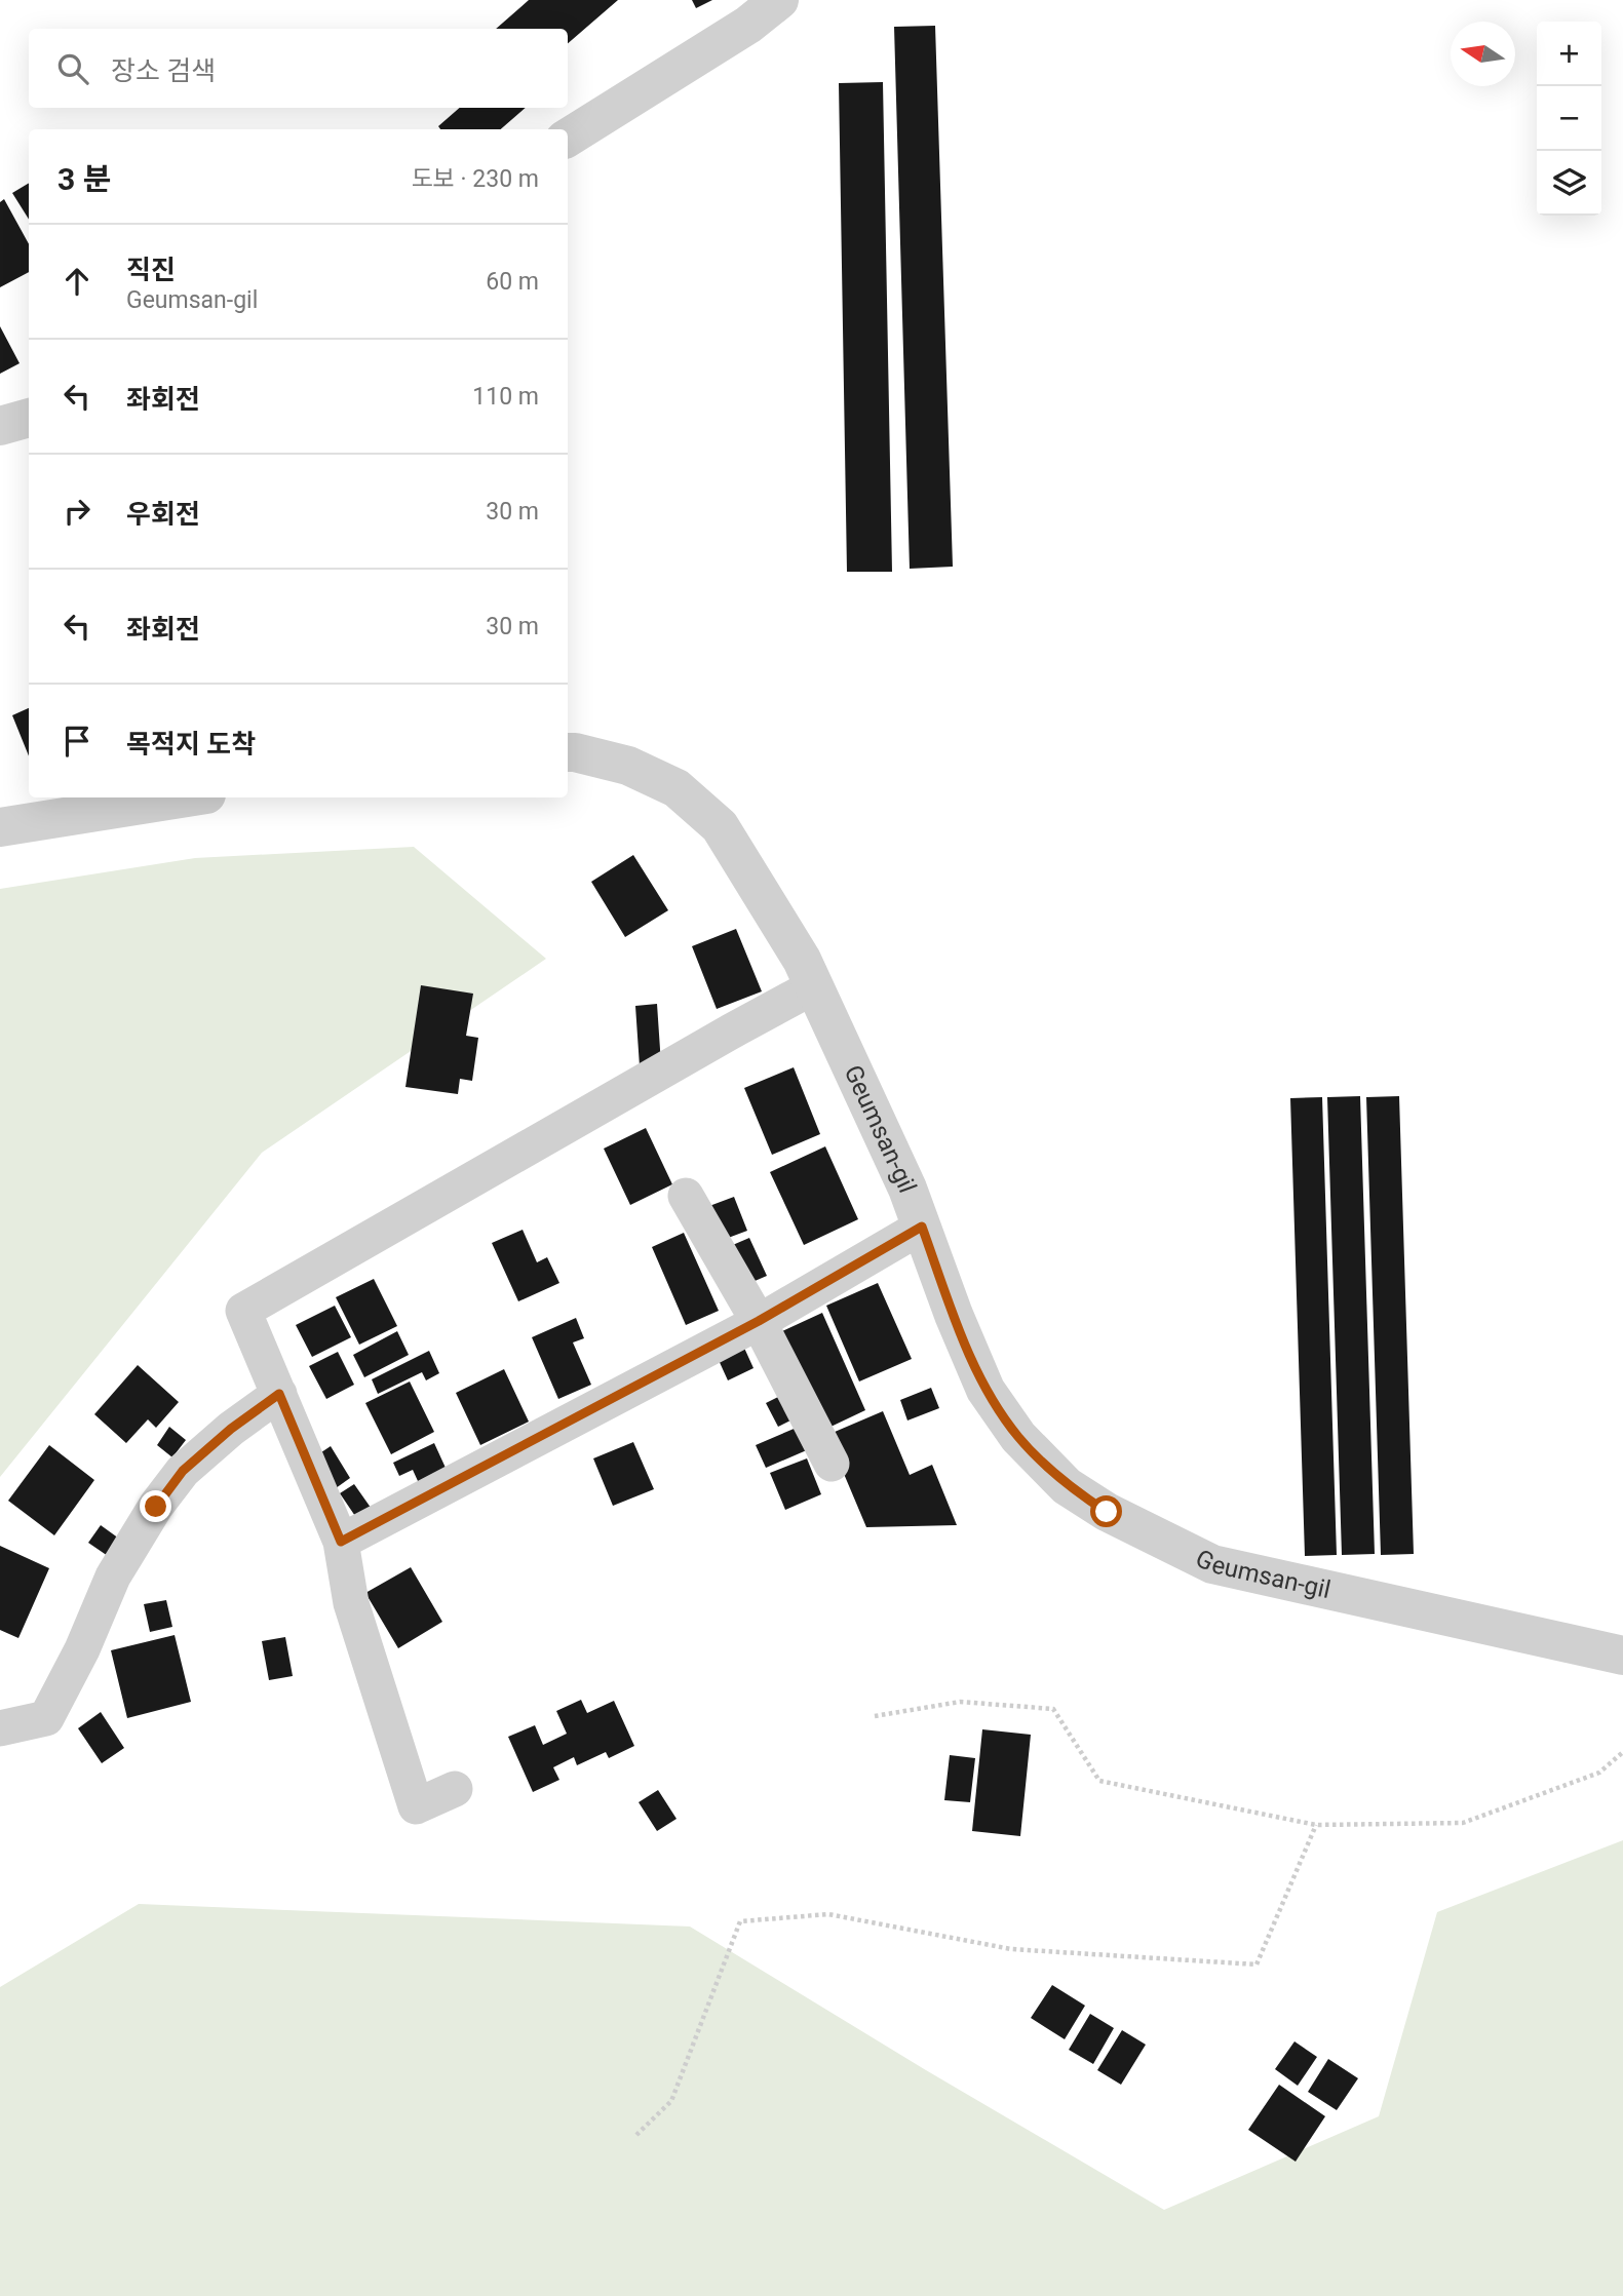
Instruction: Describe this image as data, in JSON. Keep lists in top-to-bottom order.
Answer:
{
  "streets": {
    "street": ["Geumsan-gil"]
  },
  "north": "left",
  "page": {
    "map_buttons": ["+", "−"],
    "search": "장소 검색",
    "heading": ["3 분", "도보 · 230 m"],
    "list": [
      ["직진", "Geumsan-gil", "60 m"],
      ["좌회전", "110 m"],
      ["우회전", "30 m"],
      ["좌회전", "30 m"],
      "목적지 도착"
    ]
  }
}
